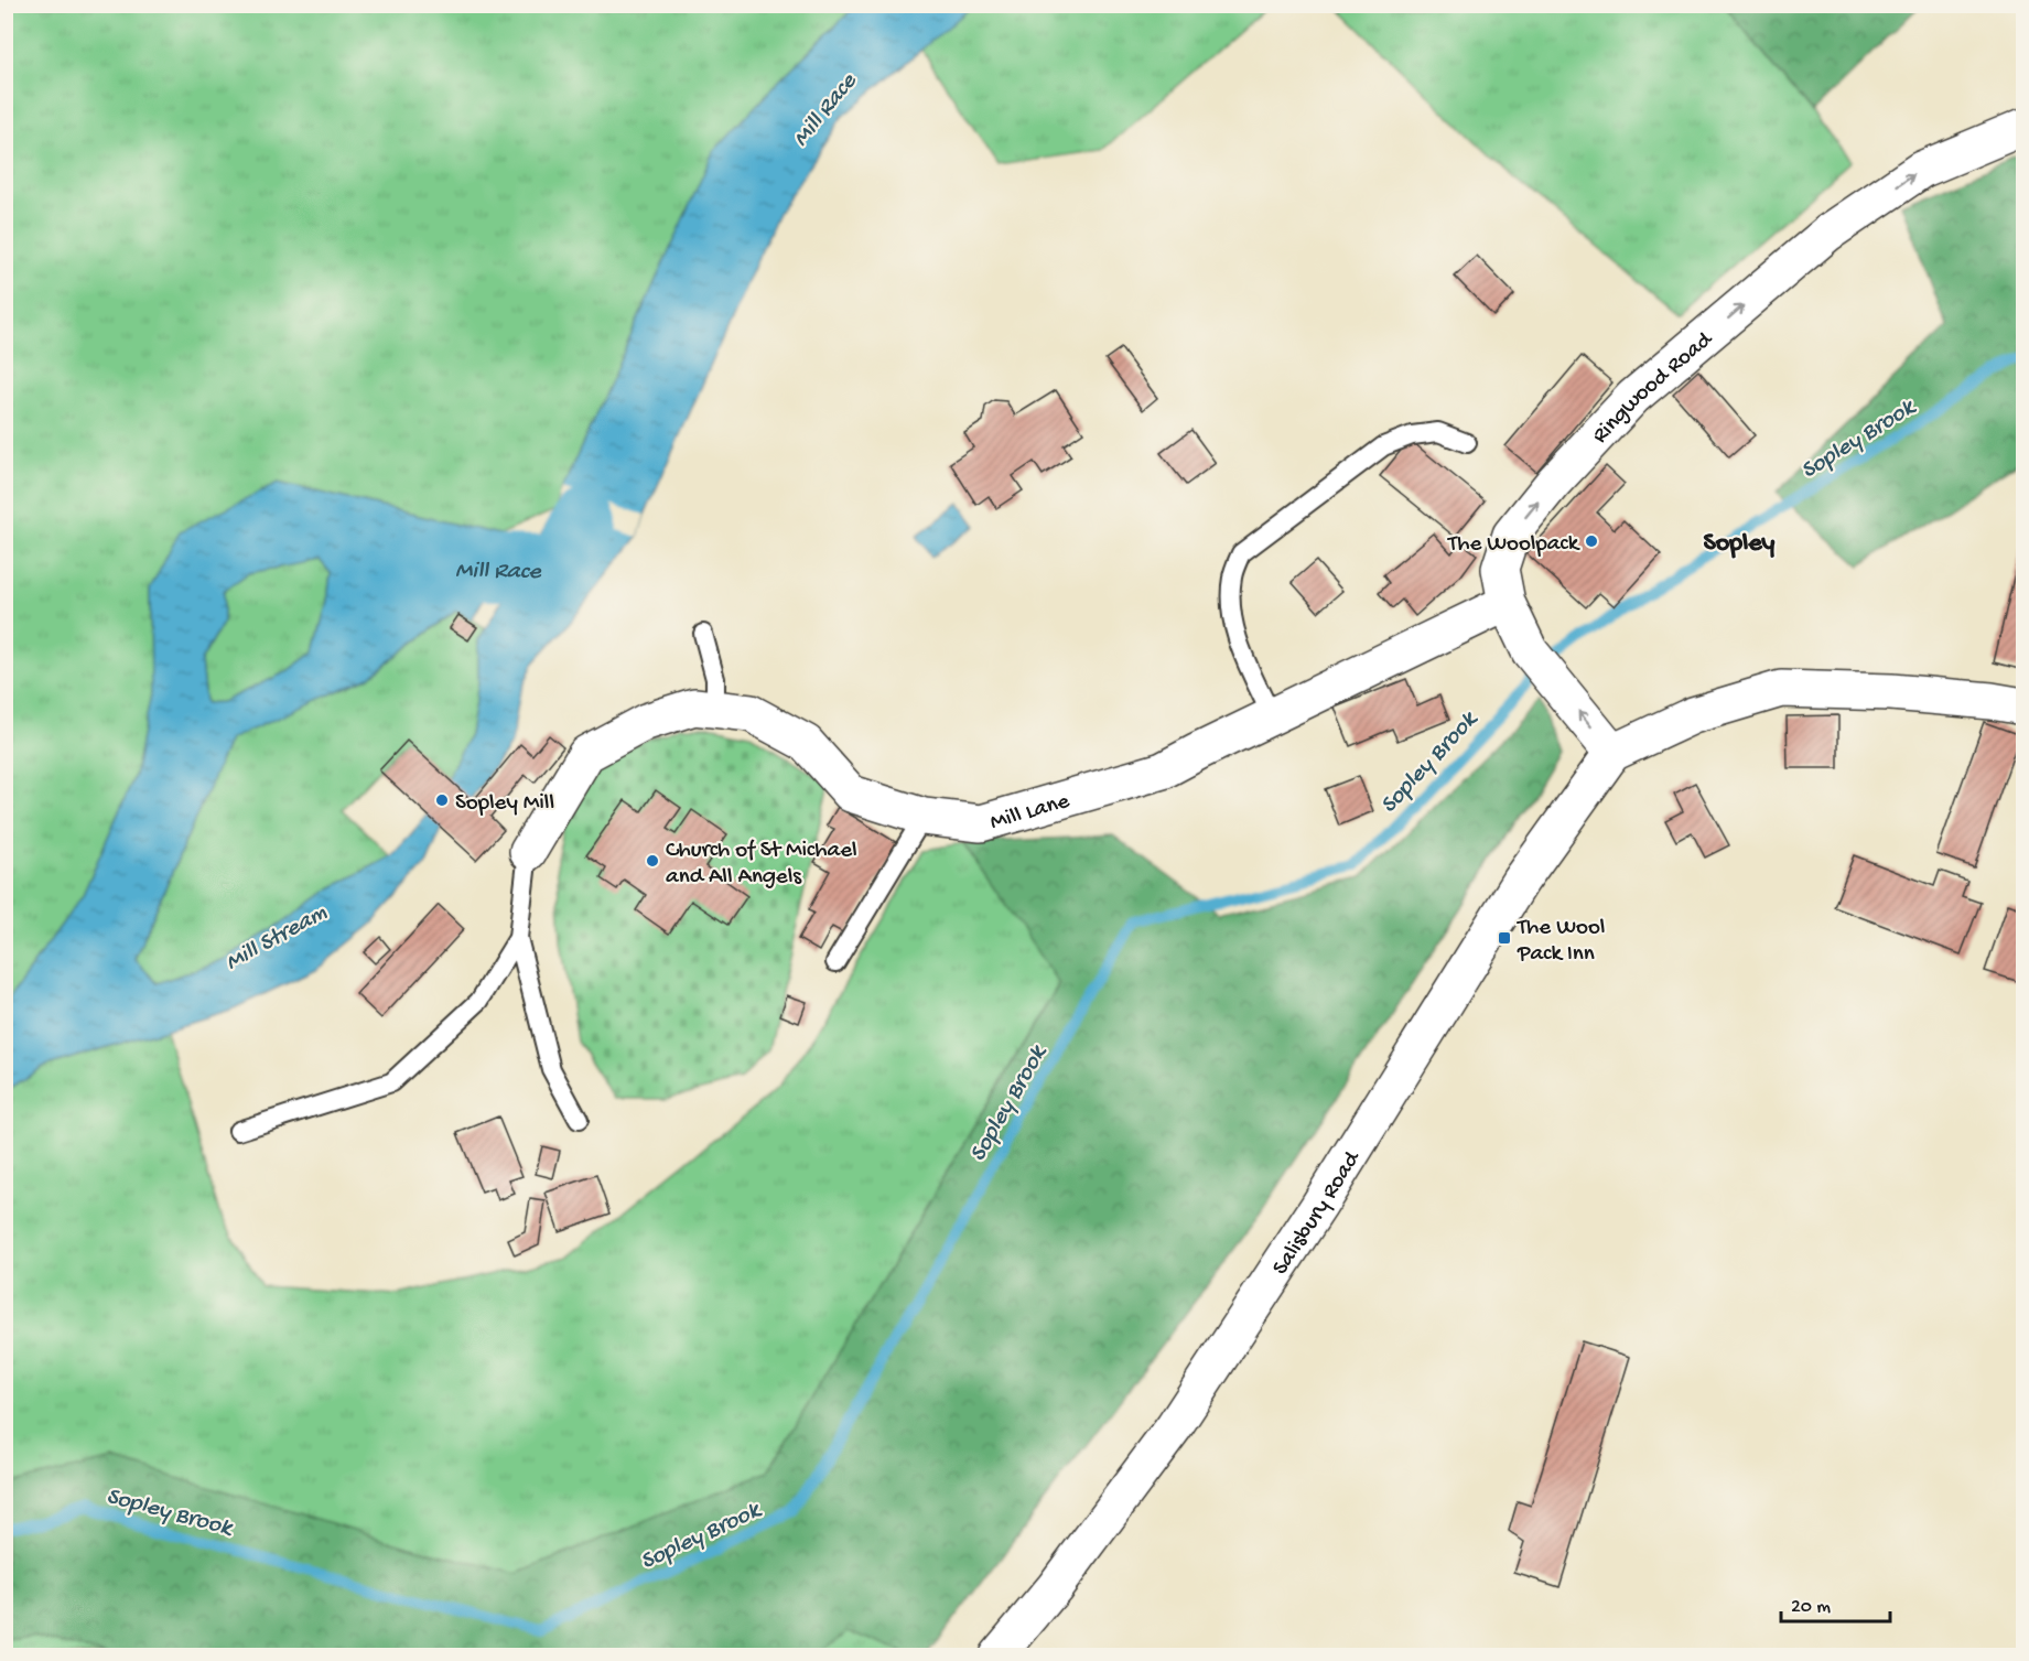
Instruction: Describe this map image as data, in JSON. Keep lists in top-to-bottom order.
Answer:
{
  "streets": {
    "main road": ["Ringwood Road", "Mill Lane", "Salisbury Road"]
  },
  "crossings": [
    ["Ringwood Road", "Mill Lane"],
    ["Ringwood Road", "Salisbury Road"]
  ],
  "one_way": ["Ringwood Road"],
  "districts": ["Sopley"],
  "water": ["Mill Race", "Sopley Brook", "Mill Stream"],
  "places": {
    "other": ["The Woolpack", "Sopley Mill", "Church of St Michael and All Angels"],
    "transit": ["The Wool Pack Inn"]
  },
  "scale_bar": "20 m"
}
